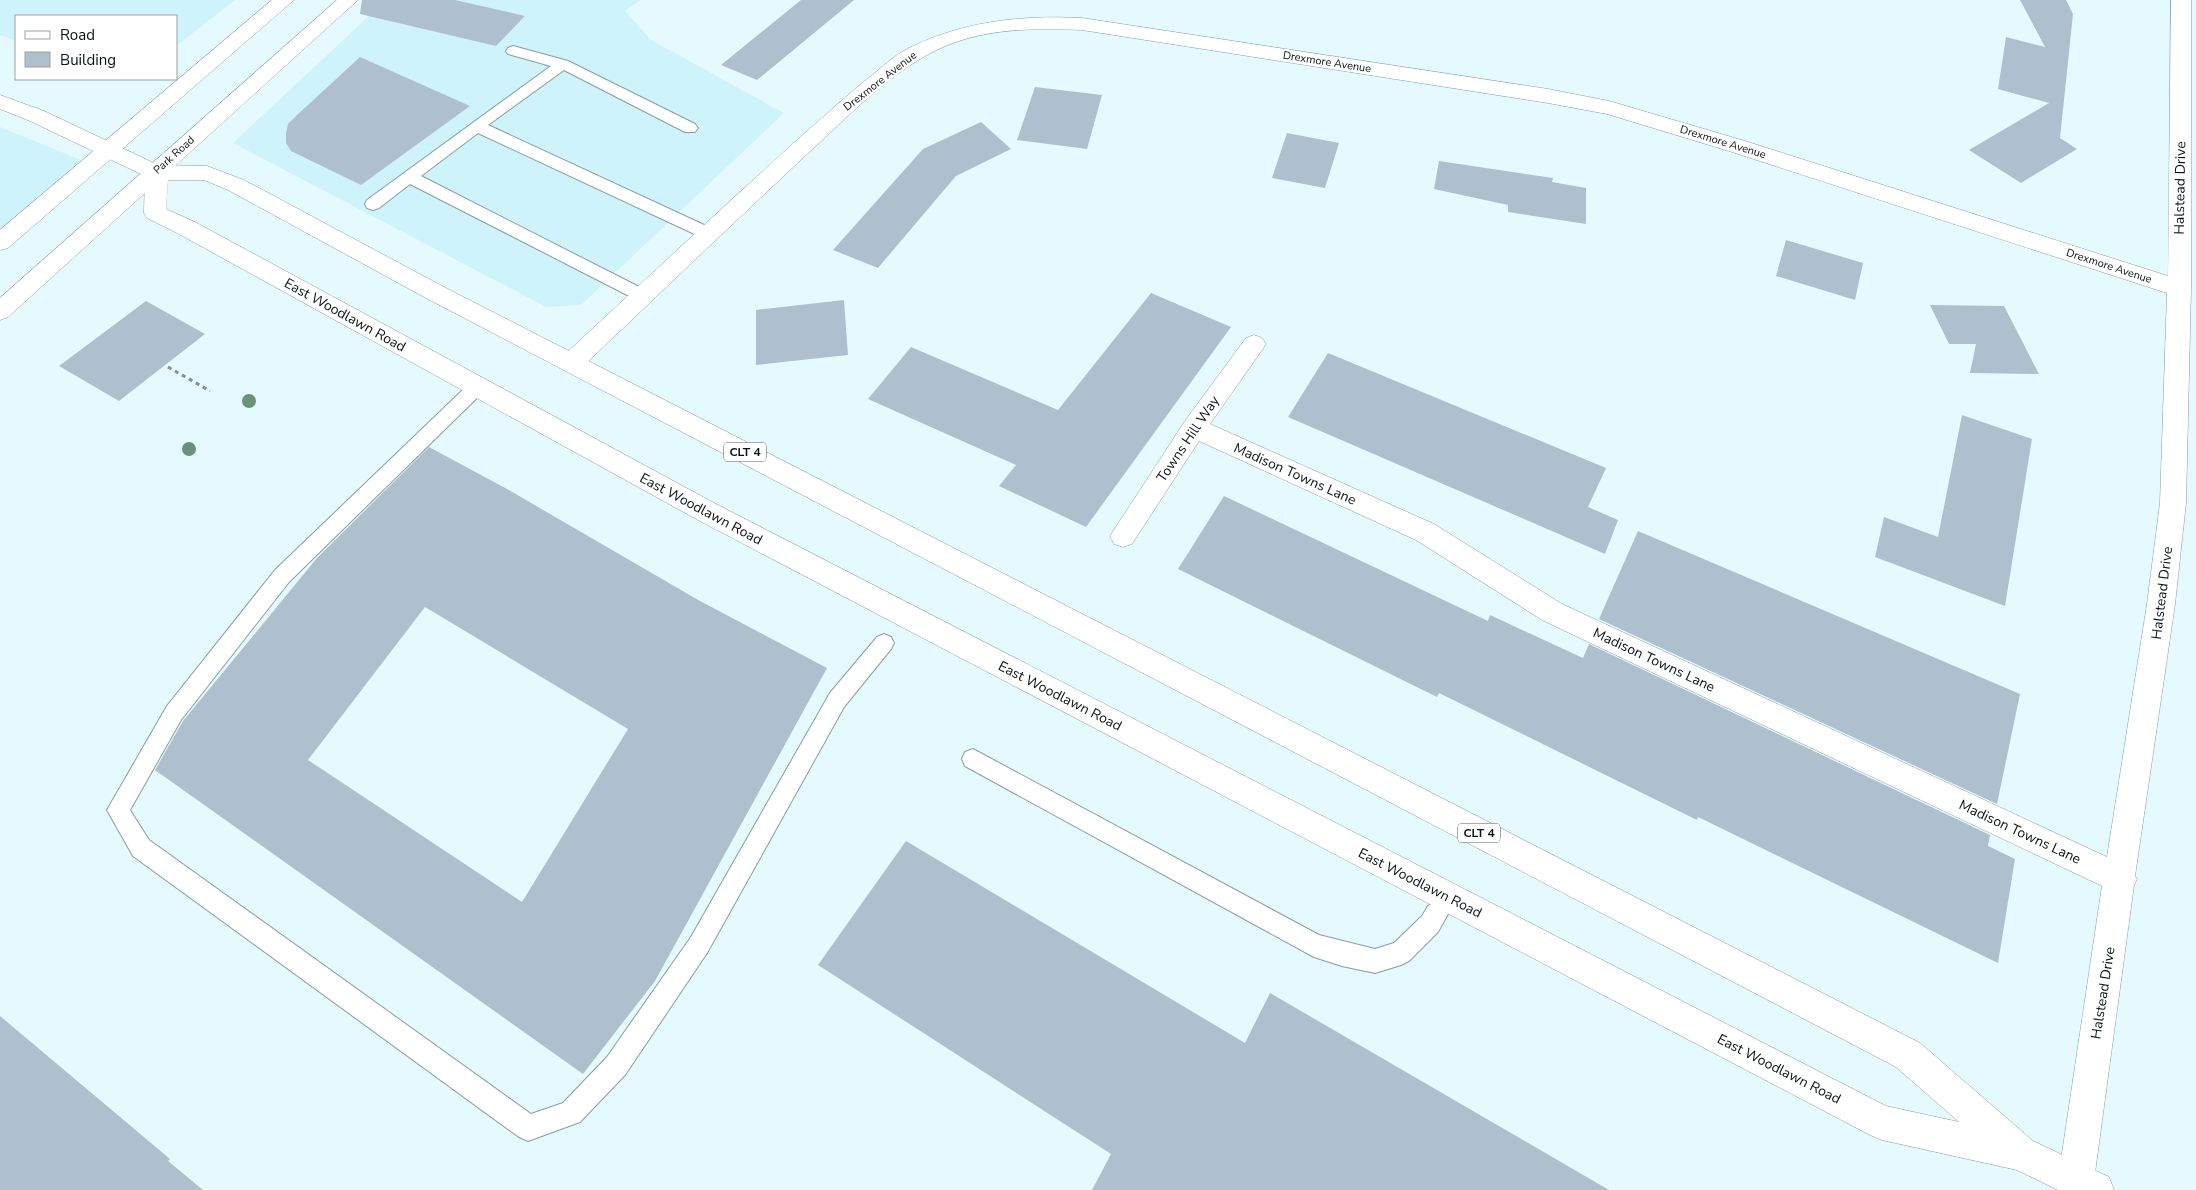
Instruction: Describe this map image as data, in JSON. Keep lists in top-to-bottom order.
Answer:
{
  "streets": {
    "main road": [
      "Drexmore Avenue",
      "Park Road",
      "Halstead Drive",
      "East Woodlawn Road",
      "Towns Hill Way",
      "CLT 4",
      "Madison Towns Lane"
    ]
  },
  "crossings": [
    ["Drexmore Avenue", "Halstead Drive"],
    ["Drexmore Avenue", "East Woodlawn Road"],
    ["Park Road", "East Woodlawn Road"],
    ["Halstead Drive", "East Woodlawn Road"],
    ["Halstead Drive", "Madison Towns Lane"],
    ["Towns Hill Way", "Madison Towns Lane"]
  ],
  "legend": ["Road", "Building"]
}
